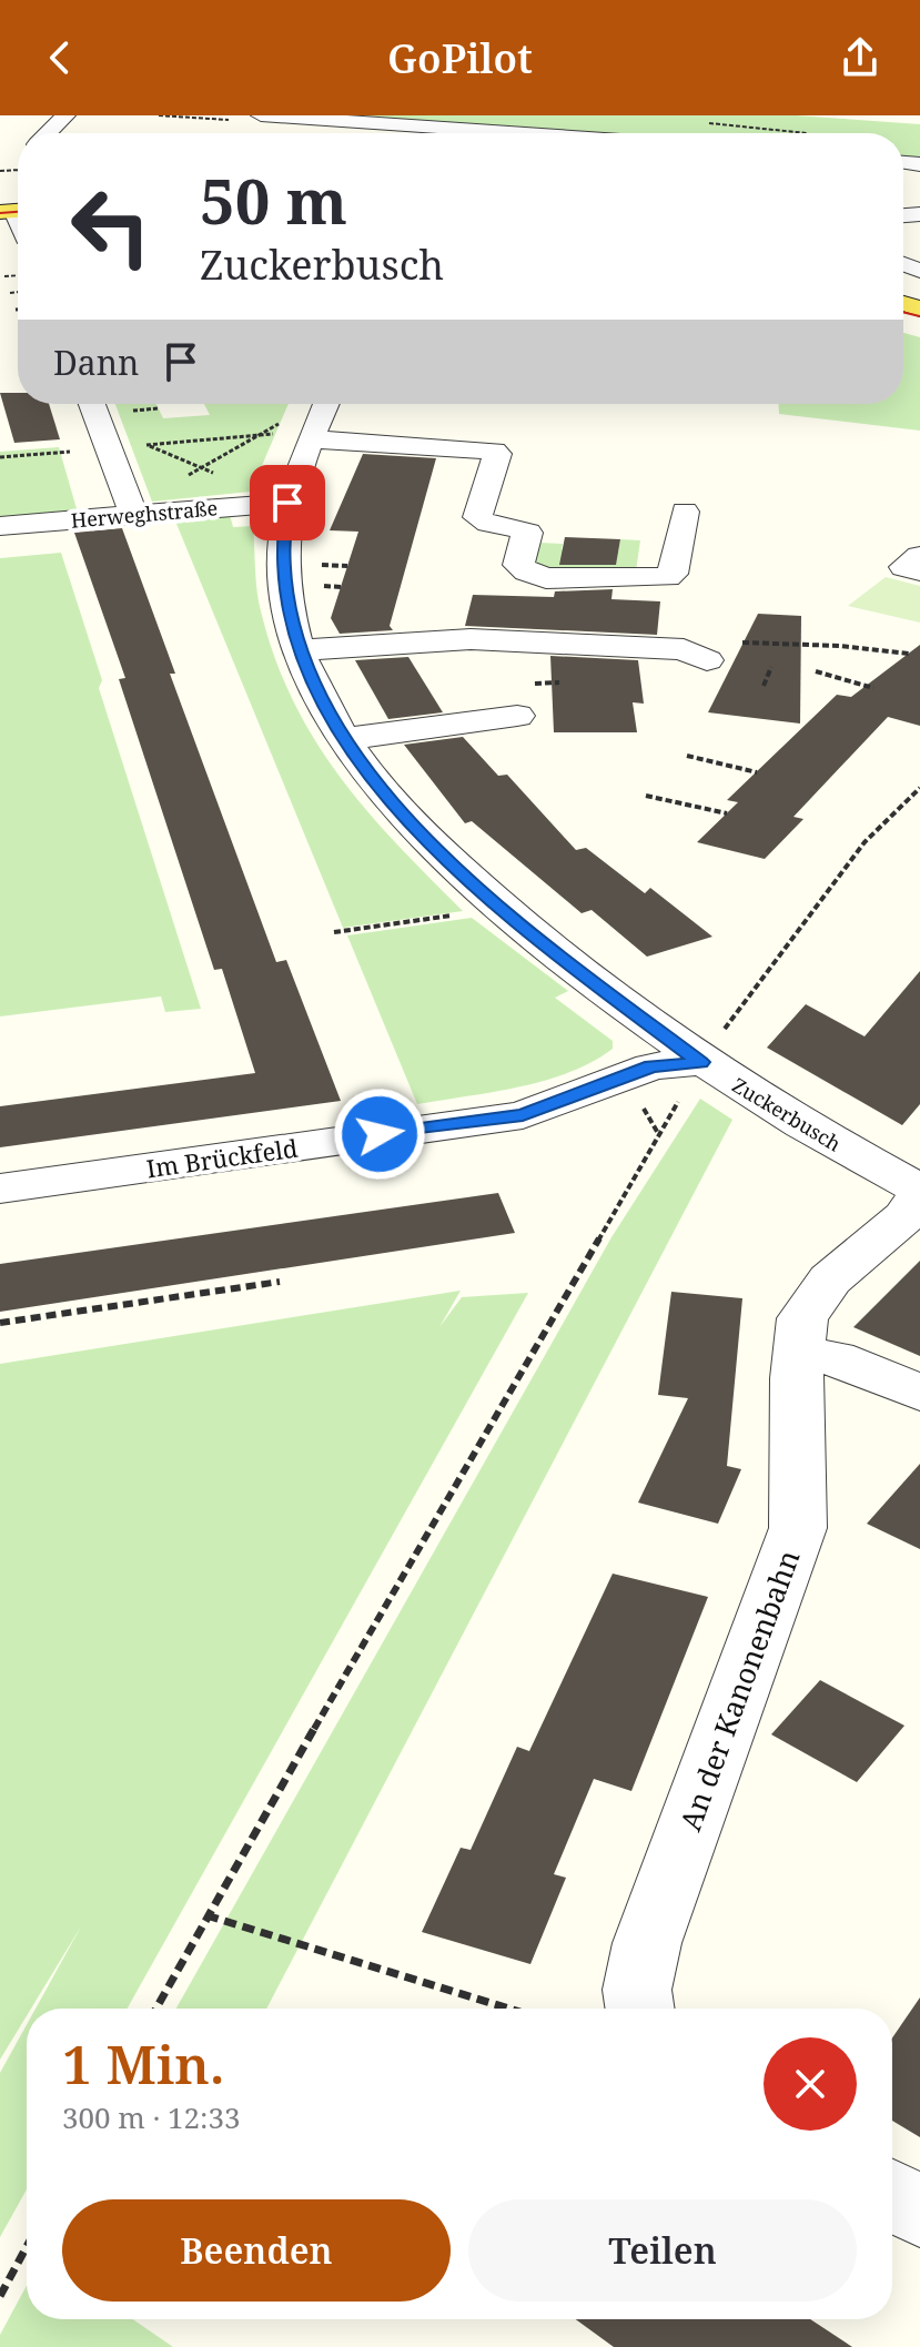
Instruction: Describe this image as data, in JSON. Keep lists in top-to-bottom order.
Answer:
{
  "streets": {
    "street": [
      "Herweghstraße",
      "Zuckerbusch",
      "Im Brückfeld",
      "An der Kanonenbahn"
    ]
  },
  "crossings": [
    ["Herweghstraße", "Zuckerbusch"],
    ["Zuckerbusch", "Im Brückfeld"],
    ["Zuckerbusch", "An der Kanonenbahn"]
  ],
  "page": {
    "header": "GoPilot",
    "turn": ["50 m", "Zuckerbusch"],
    "then": "Dann",
    "heading": ["1 Min.", "300 m · 12:33"],
    "buttons": ["Beenden", "Teilen"]
  }
}
